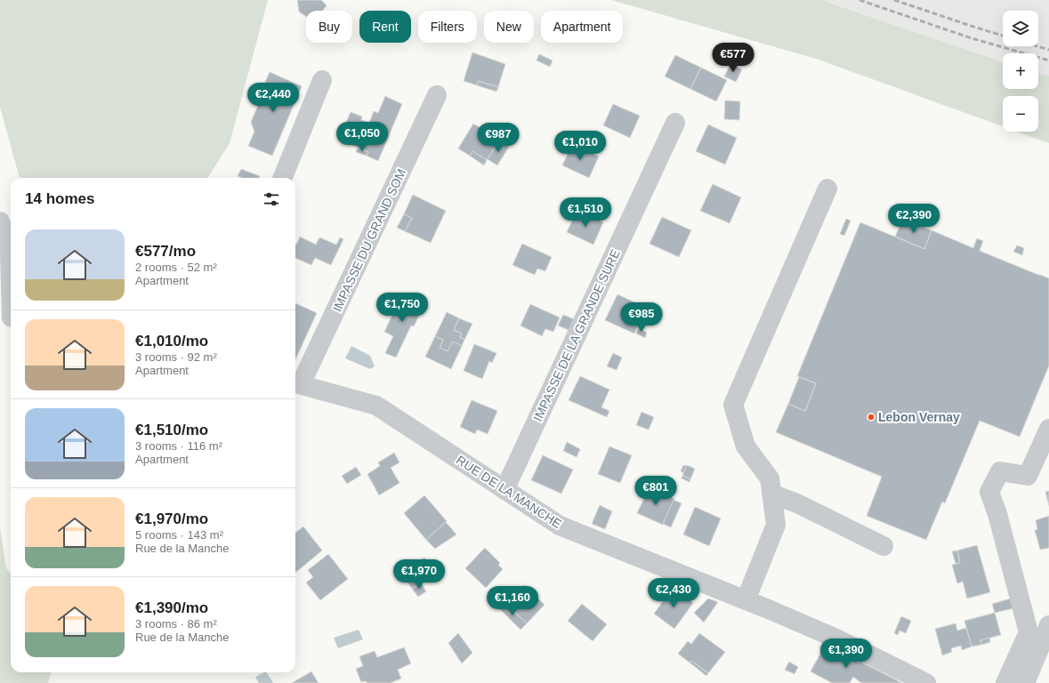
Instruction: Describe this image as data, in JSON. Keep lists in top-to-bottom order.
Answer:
{
  "streets": {
    "street": ["IMPASSE DU GRAND SOM", "IMPASSE DE LA GRANDE SURE", "RUE DE LA MANCHE"]
  },
  "crossings": [
    ["IMPASSE DU GRAND SOM", "RUE DE LA MANCHE"],
    ["IMPASSE DE LA GRANDE SURE", "RUE DE LA MANCHE"]
  ],
  "places": ["Lebon Vernay"],
  "page": {
    "map_buttons": ["+", "−"],
    "chip": [
      "Buy",
      "Rent",
      "Filters",
      "New",
      "Apartment"
    ],
    "price": [
      "€577",
      "€2,440",
      "€1,050",
      "€987",
      "€1,010",
      "€1,510",
      "€2,390",
      "€1,750",
      "€985",
      "€801",
      "€1,970",
      "€2,430",
      "€1,160",
      "€1,390"
    ],
    "heading": "14 homes",
    "list": [
      {
        "name": "€577/mo",
        "note": "2 rooms · 52 m² · Apartment"
      },
      {
        "name": "€1,010/mo",
        "note": "3 rooms · 92 m² · Apartment"
      },
      {
        "name": "€1,510/mo",
        "note": "3 rooms · 116 m² · Apartment"
      },
      {
        "name": "€1,970/mo",
        "note": "5 rooms · 143 m² · Rue de la Manche"
      },
      {
        "name": "€1,390/mo",
        "note": "3 rooms · 86 m² · Rue de la Manche"
      }
    ]
  }
}
